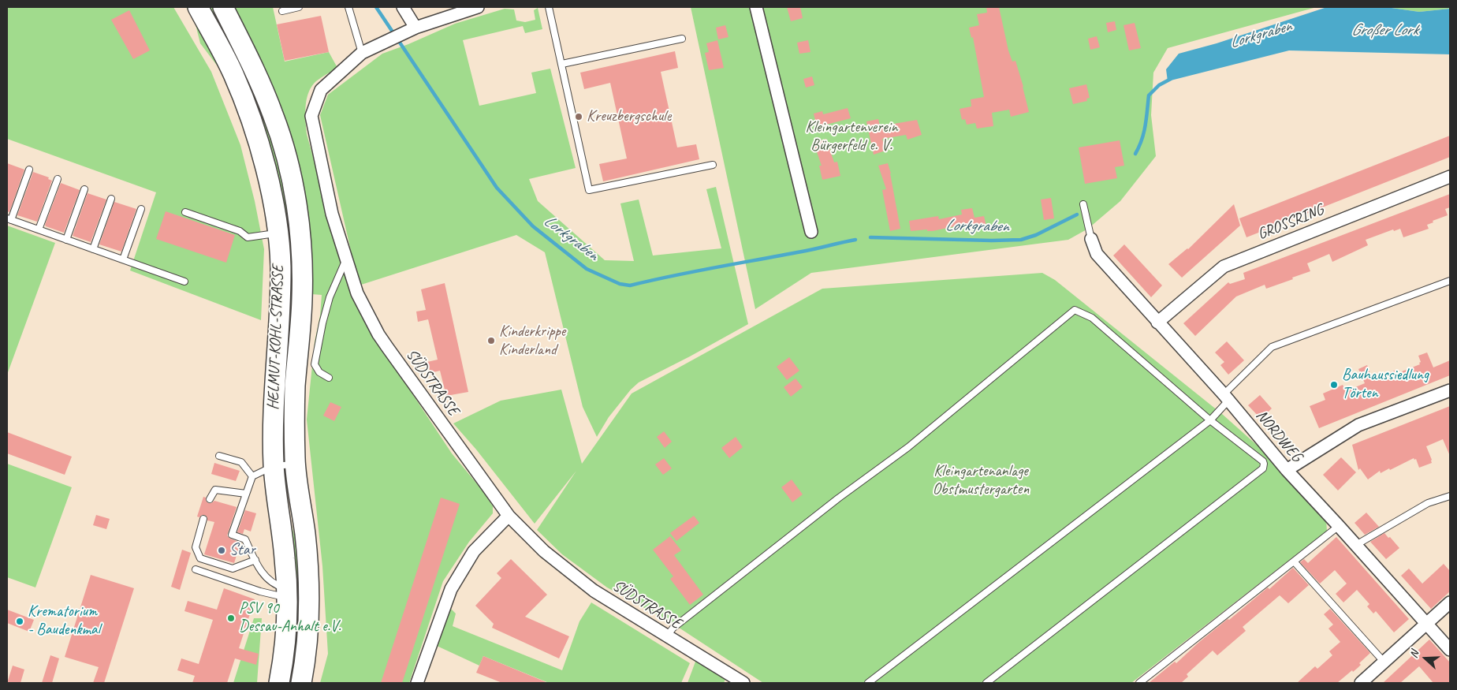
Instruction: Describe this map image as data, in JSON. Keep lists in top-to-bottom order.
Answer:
{
  "streets": {
    "main road": ["HELMUT-KOHL-STRASSE"],
    "street": ["GROSSRING", "SÜDSTRASSE", "NORDWEG"]
  },
  "crossings": [
    ["GROSSRING", "NORDWEG"]
  ],
  "water": ["Großer Lork", "Lorkgraben"],
  "parks": ["Kleingartenverein Bürgerfeld e. V.", "Kleingartenanlage Obstmustergarten"],
  "places": [
    "Kreuzbergschule",
    "Kinderkrippe Kinderland",
    "Bauhaussiedlung Törten",
    "Star",
    "PSV 90 Dessau-Anhalt e.V.",
    "Krematorium - Baudenkmal"
  ],
  "north": "left"
}
